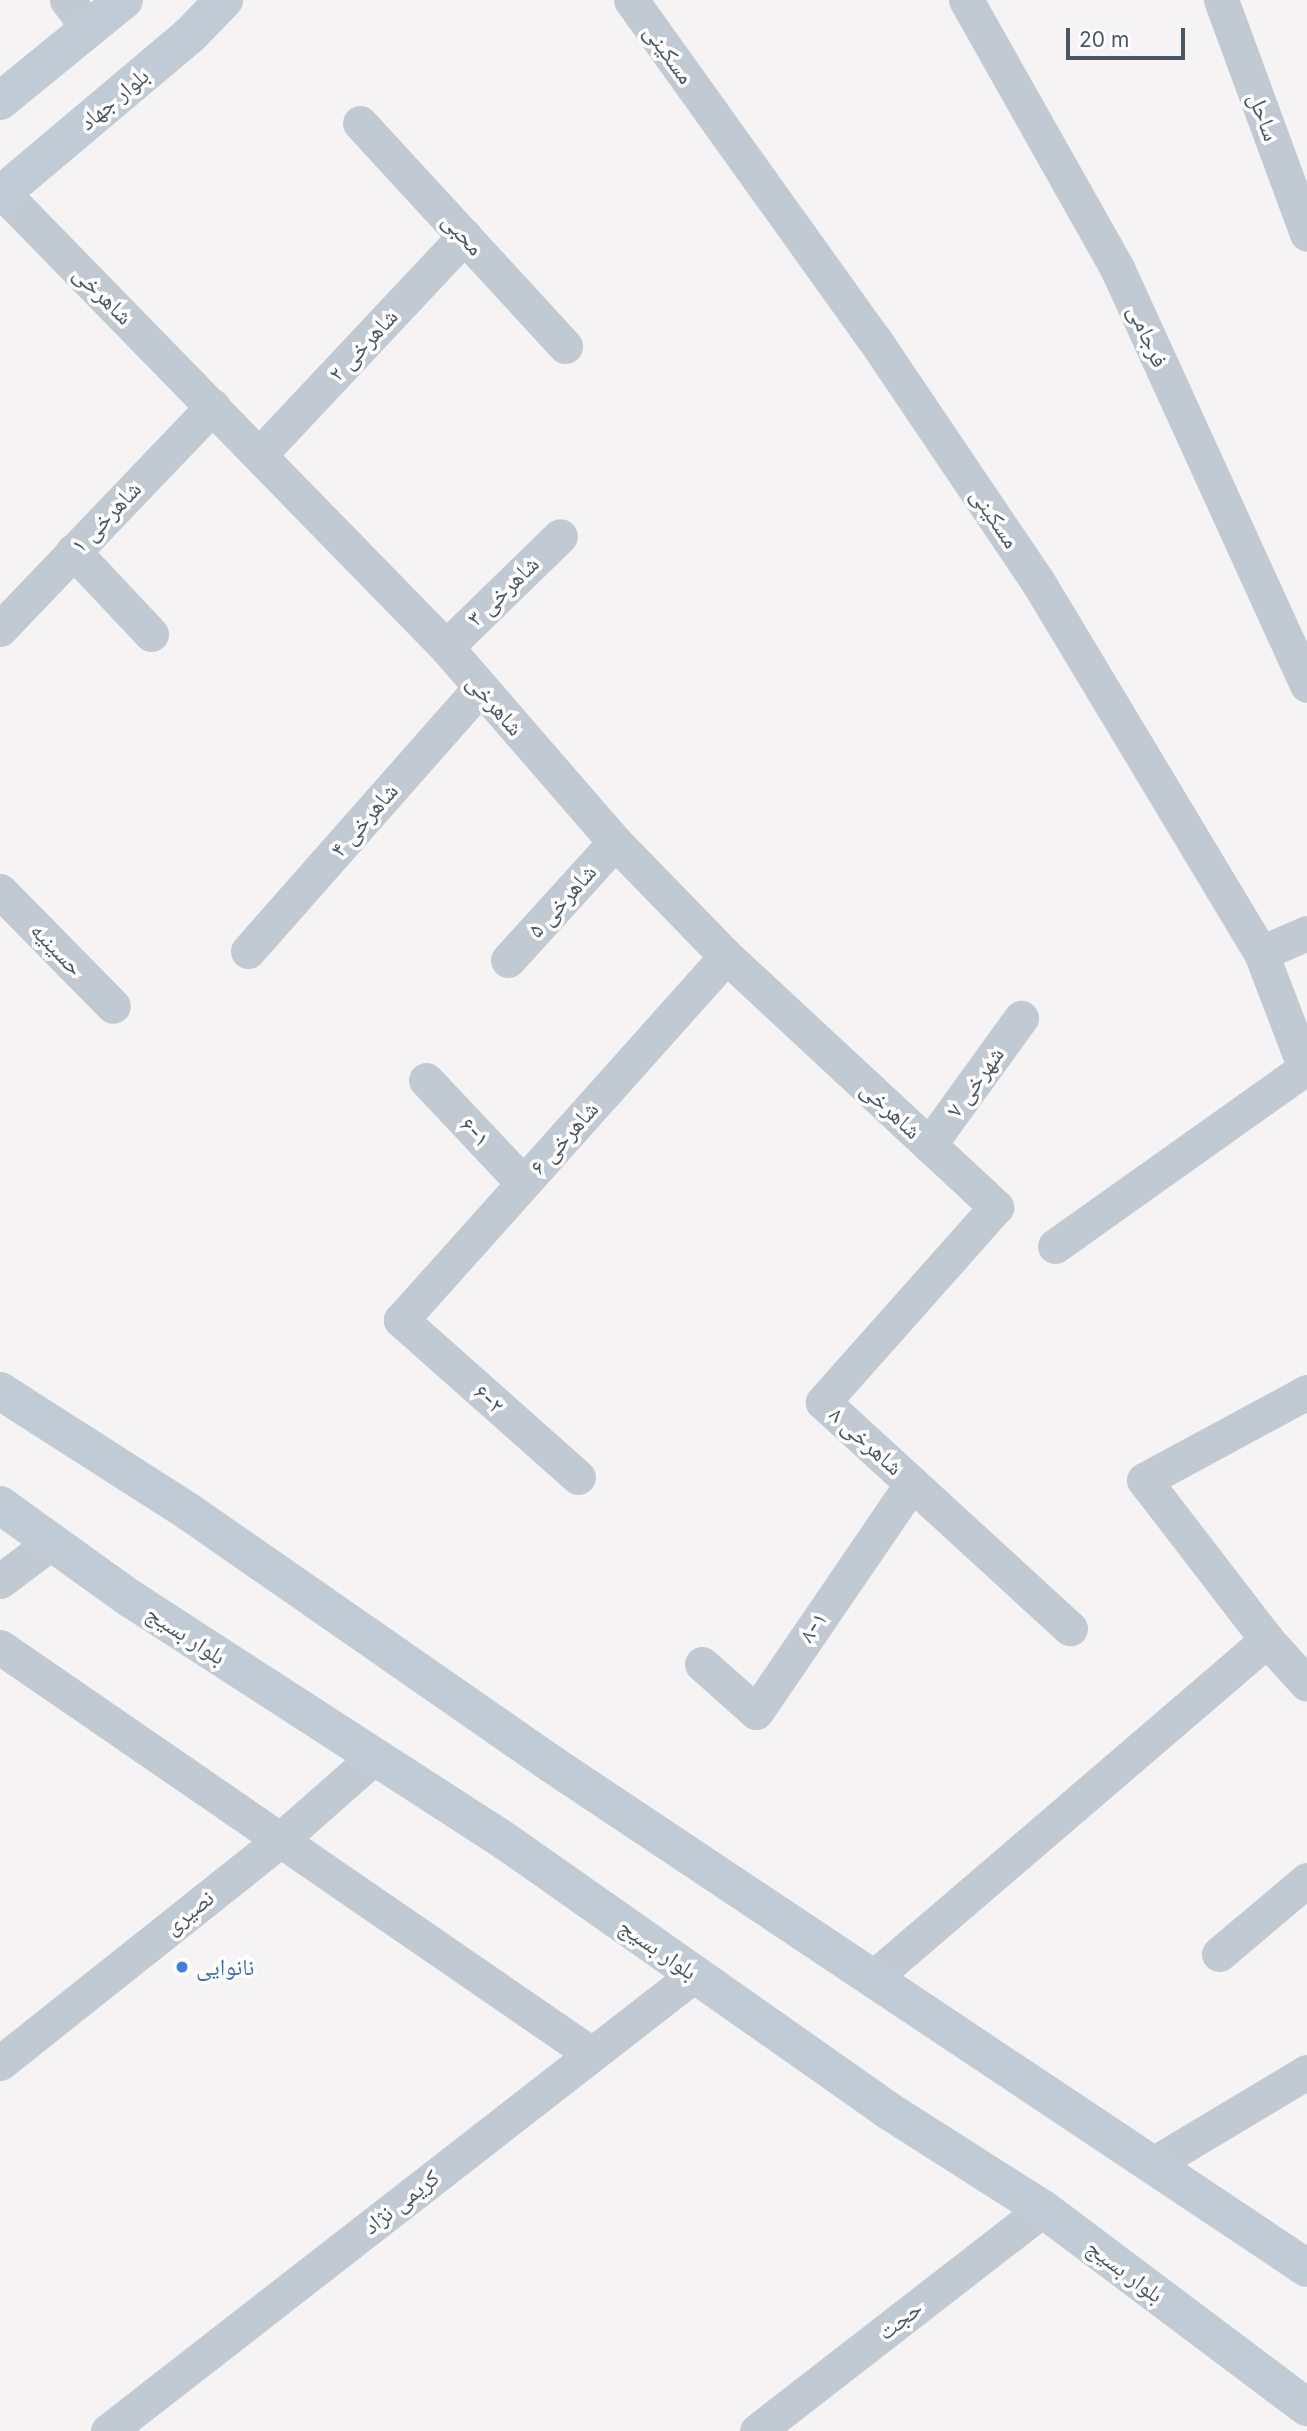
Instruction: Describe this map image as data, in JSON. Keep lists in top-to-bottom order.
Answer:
{
  "streets": {
    "main road": ["بلوار جهاد", "بلوار بسیج"],
    "street": [
      "مسکینی",
      "ساحل",
      "محبی",
      "شاهرخی",
      "فرجامی",
      "شاهرخی ۲",
      "شاهرخی ۱",
      "شاهرخی ۳",
      "شاهرخی ۴",
      "شاهرخی ۵",
      "حسینیه",
      "شهرخی ۷",
      "۶-۱",
      "شاهرخی ۶",
      "۶-۲",
      "شاهرخی ۸",
      "۸-۱",
      "نصیری",
      "کریمی نژاد",
      "حجت"
    ]
  },
  "crossings": [
    ["بلوار جهاد", "شاهرخی"],
    ["محبی", "شاهرخی ۲"],
    ["شاهرخی", "شاهرخی ۲"],
    ["شاهرخی", "شاهرخی ۱"],
    ["شاهرخی", "شاهرخی ۳"],
    ["شاهرخی", "شاهرخی ۴"],
    ["شاهرخی", "شاهرخی ۵"],
    ["شاهرخی", "شهرخی ۷"],
    ["شاهرخی", "شاهرخی ۶"],
    ["شاهرخی", "شاهرخی ۸"],
    ["۶-۱", "شاهرخی ۶"],
    ["شاهرخی ۶", "۶-۲"],
    ["شاهرخی ۸", "۸-۱"],
    ["بلوار بسیج", "نصیری"],
    ["بلوار بسیج", "کریمی نژاد"],
    ["بلوار بسیج", "حجت"]
  ],
  "places": ["نانوایی"],
  "scale_bar": "20 m"
}
